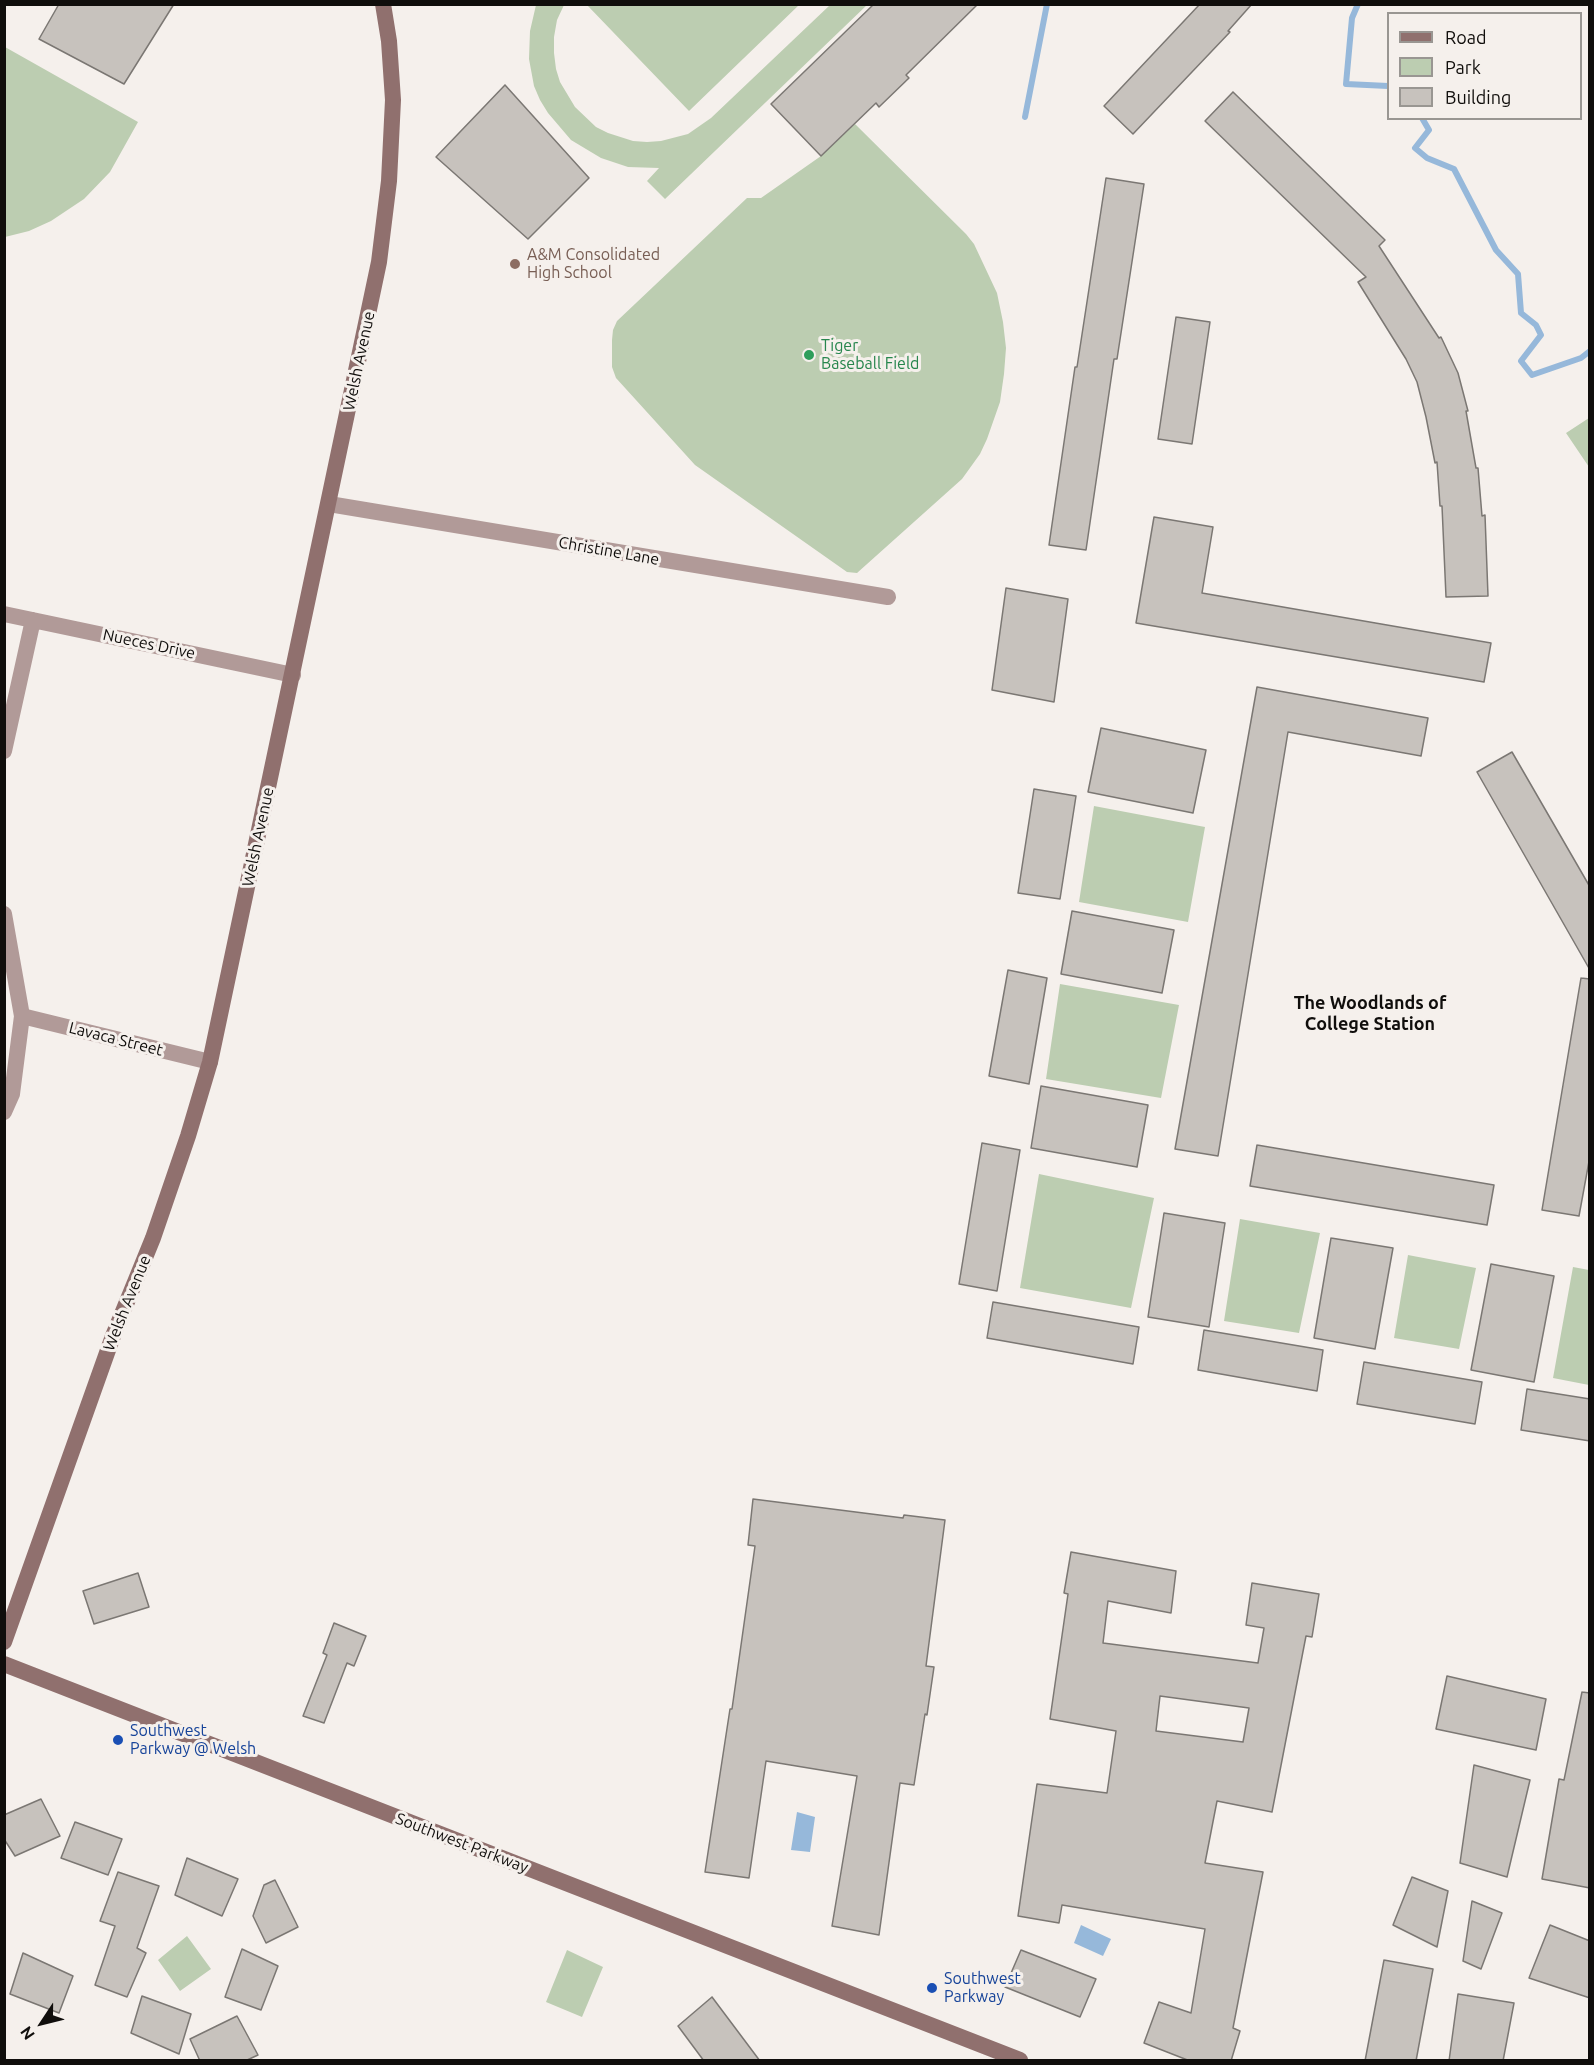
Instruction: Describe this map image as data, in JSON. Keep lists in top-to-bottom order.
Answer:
{
  "streets": {
    "main road": ["Welsh Avenue", "Southwest Parkway"],
    "street": ["Christine Lane", "Nueces Drive", "Lavaca Street"]
  },
  "crossings": [
    ["Welsh Avenue", "Christine Lane"],
    ["Welsh Avenue", "Nueces Drive"],
    ["Welsh Avenue", "Lavaca Street"]
  ],
  "districts": ["The Woodlands of College Station"],
  "places": [
    "A&M Consolidated High School",
    "Tiger Baseball Field",
    "Southwest Parkway @ Welsh",
    "Southwest Parkway"
  ],
  "legend": ["Road", "Park", "Building"],
  "north": "bottom left"
}
